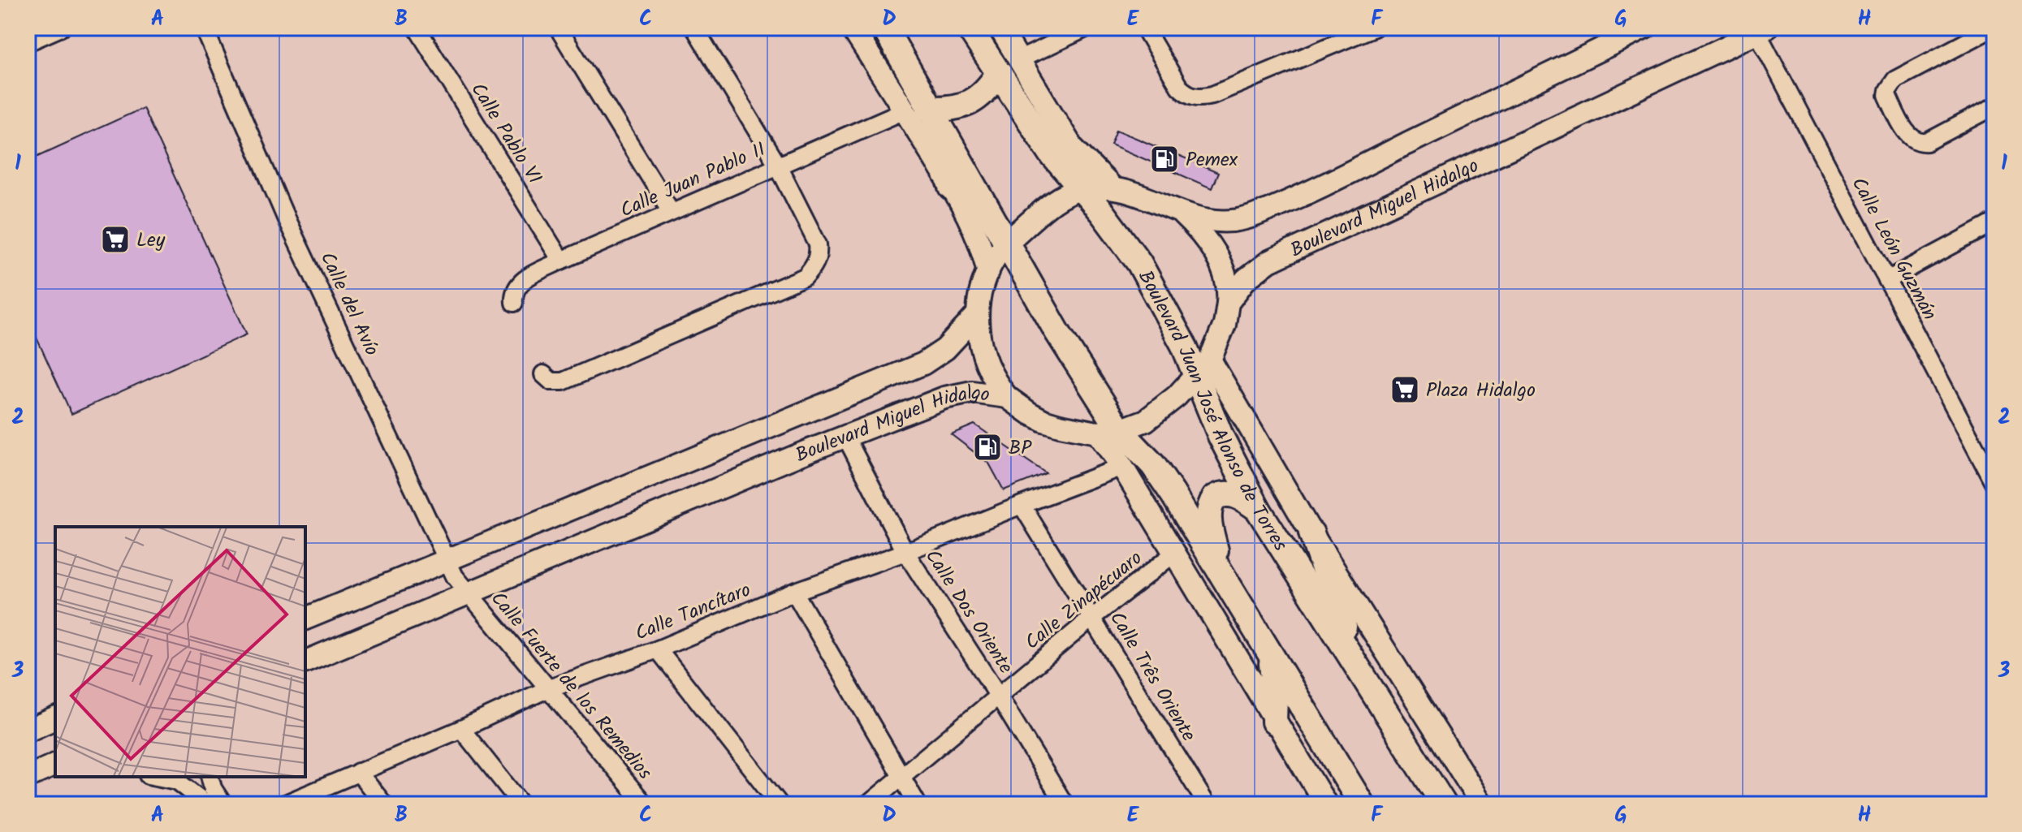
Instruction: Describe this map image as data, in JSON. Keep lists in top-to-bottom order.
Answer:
{
  "streets": {
    "main road": ["Boulevard Miguel Hidalgo", "Boulevard Juan José Alonso de Torres"],
    "street": [
      "Calle Pablo VI",
      "Calle Juan Pablo II",
      "Calle León Guzmán",
      "Calle del Avío",
      "Calle Zinapécuaro",
      "Calle Tancítaro",
      "Calle Dos Oriente",
      "Calle Três Oriente",
      "Calle Fuerte de los Remedios"
    ]
  },
  "crossings": [
    ["Calle Pablo VI", "Calle Juan Pablo II"],
    ["Boulevard Miguel Hidalgo", "Calle León Guzmán"],
    ["Boulevard Miguel Hidalgo", "Calle del Avío"],
    ["Boulevard Miguel Hidalgo", "Boulevard Juan José Alonso de Torres"],
    ["Boulevard Miguel Hidalgo", "Calle Dos Oriente"],
    ["Boulevard Miguel Hidalgo", "Calle Fuerte de los Remedios"],
    ["Calle del Avío", "Calle Fuerte de los Remedios"],
    ["Calle Zinapécuaro", "Calle Dos Oriente"],
    ["Calle Zinapécuaro", "Calle Três Oriente"],
    ["Calle Tancítaro", "Calle Dos Oriente"],
    ["Calle Tancítaro", "Calle Três Oriente"],
    ["Calle Tancítaro", "Calle Fuerte de los Remedios"]
  ],
  "places": {
    "fuel station": ["Pemex", "BP"],
    "supermarket": ["Ley", "Plaza Hidalgo"]
  },
  "grid": {
    "columns": [
      "A",
      "B",
      "C",
      "D",
      "E",
      "F",
      "G",
      "H"
    ],
    "rows": ["1", "2", "3"]
  }
}
